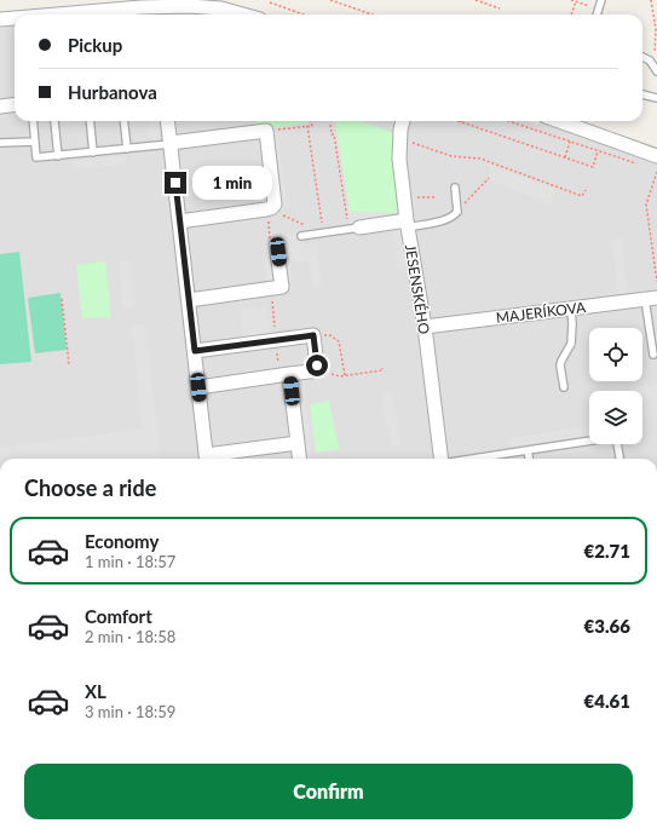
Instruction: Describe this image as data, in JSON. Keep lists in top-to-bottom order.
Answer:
{
  "streets": {
    "street": ["JESENSKÉHO", "MAJERÍKOVA"]
  },
  "crossings": [
    ["JESENSKÉHO", "MAJERÍKOVA"]
  ],
  "page": {
    "banner": ["Pickup", "Hurbanova"],
    "bubble": "1 min",
    "heading": "Choose a ride",
    "list": [
      {
        "name": "Economy",
        "note": "1 min · 18:57",
        "value": "€2.71"
      },
      {
        "name": "Comfort",
        "note": "2 min · 18:58",
        "value": "€3.66"
      },
      {
        "name": "XL",
        "note": "3 min · 18:59",
        "value": "€4.61"
      }
    ],
    "buttons": "Confirm"
  }
}
